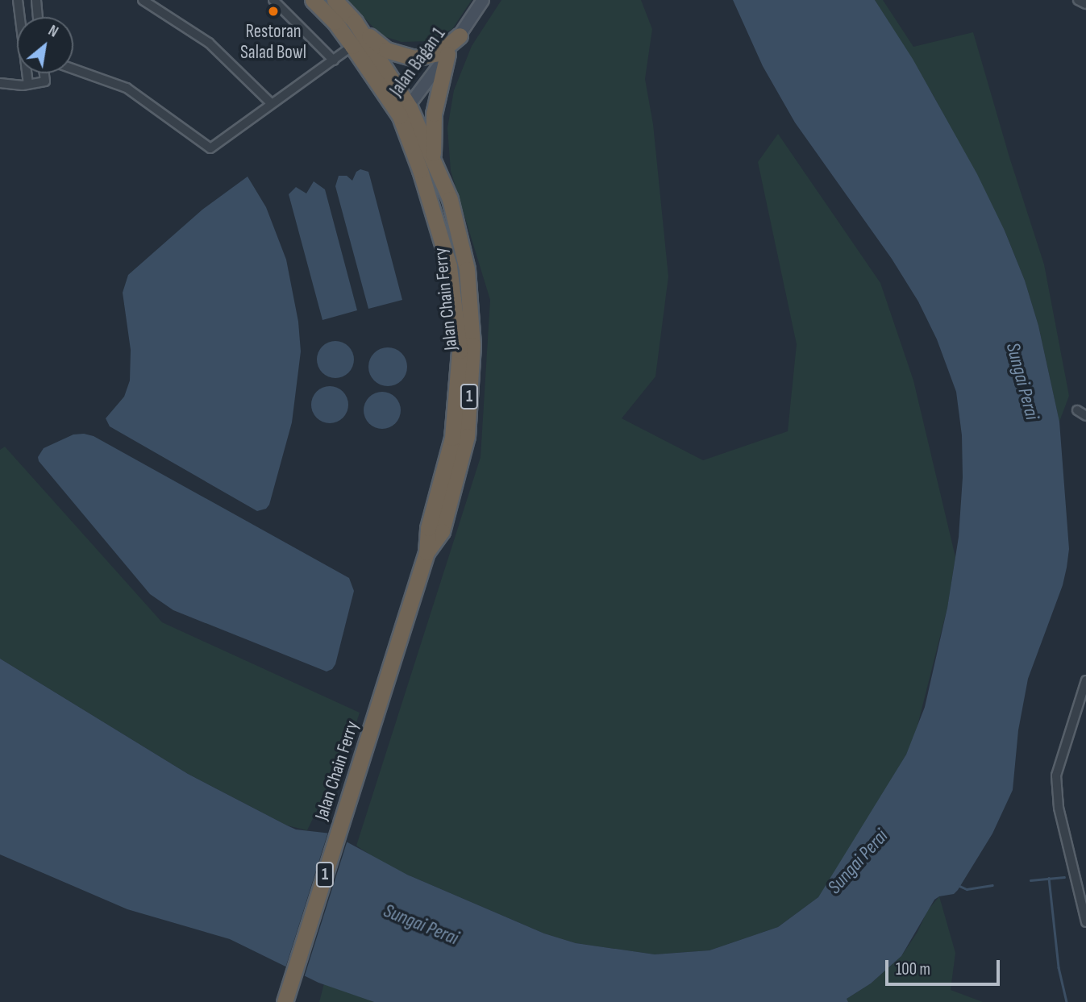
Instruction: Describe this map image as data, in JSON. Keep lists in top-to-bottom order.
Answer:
{
  "streets": {
    "highway": ["Jalan Chain Ferry", "1"],
    "street": ["Jalan Bagan 1"]
  },
  "crossings": [
    ["Jalan Bagan 1", "Jalan Chain Ferry"]
  ],
  "water": ["Sungai Perai"],
  "places": ["Restoran Salad Bowl"],
  "scale_bar": "100 m",
  "north": "top right"
}
